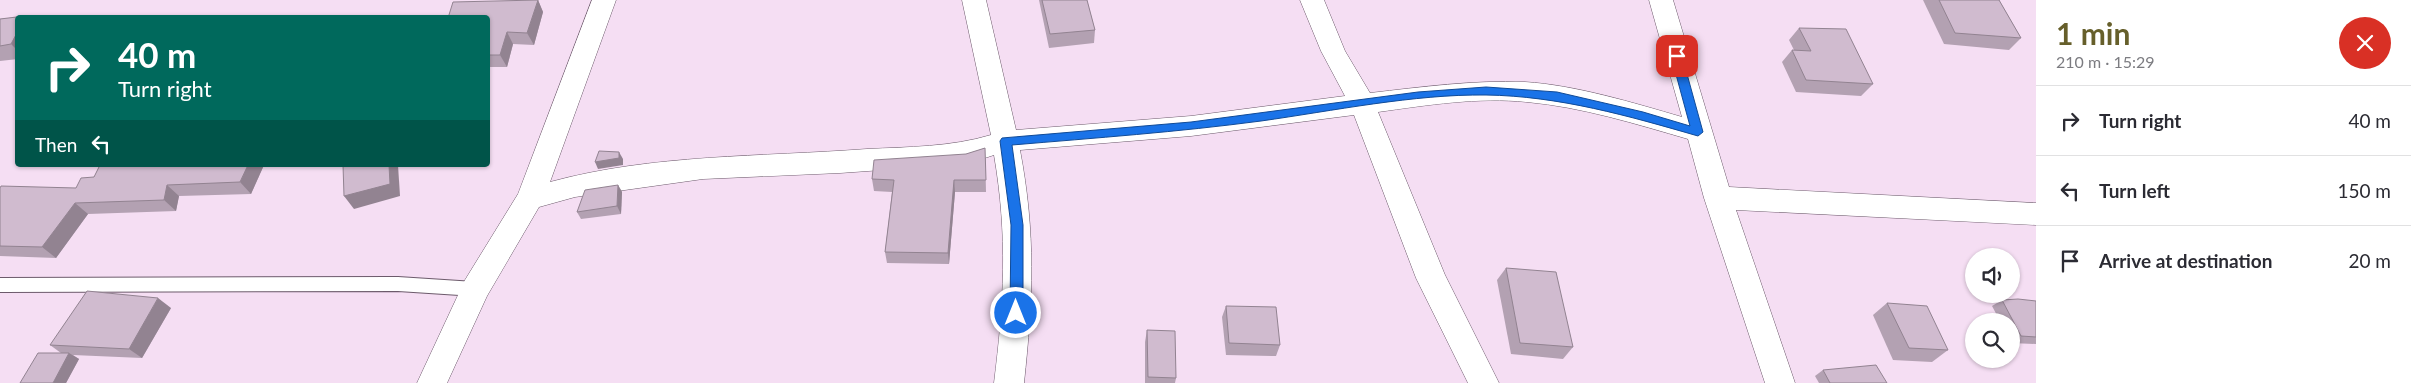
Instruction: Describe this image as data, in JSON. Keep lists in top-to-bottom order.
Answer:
{
  "page": {
    "heading": ["1 min", "210 m · 15:29"],
    "turn": ["40 m", "Turn right"],
    "list": [
      {
        "name": "Turn right",
        "value": "40 m"
      },
      {
        "name": "Turn left",
        "value": "150 m"
      },
      {
        "name": "Arrive at destination",
        "value": "20 m"
      }
    ],
    "then": "Then"
  }
}
